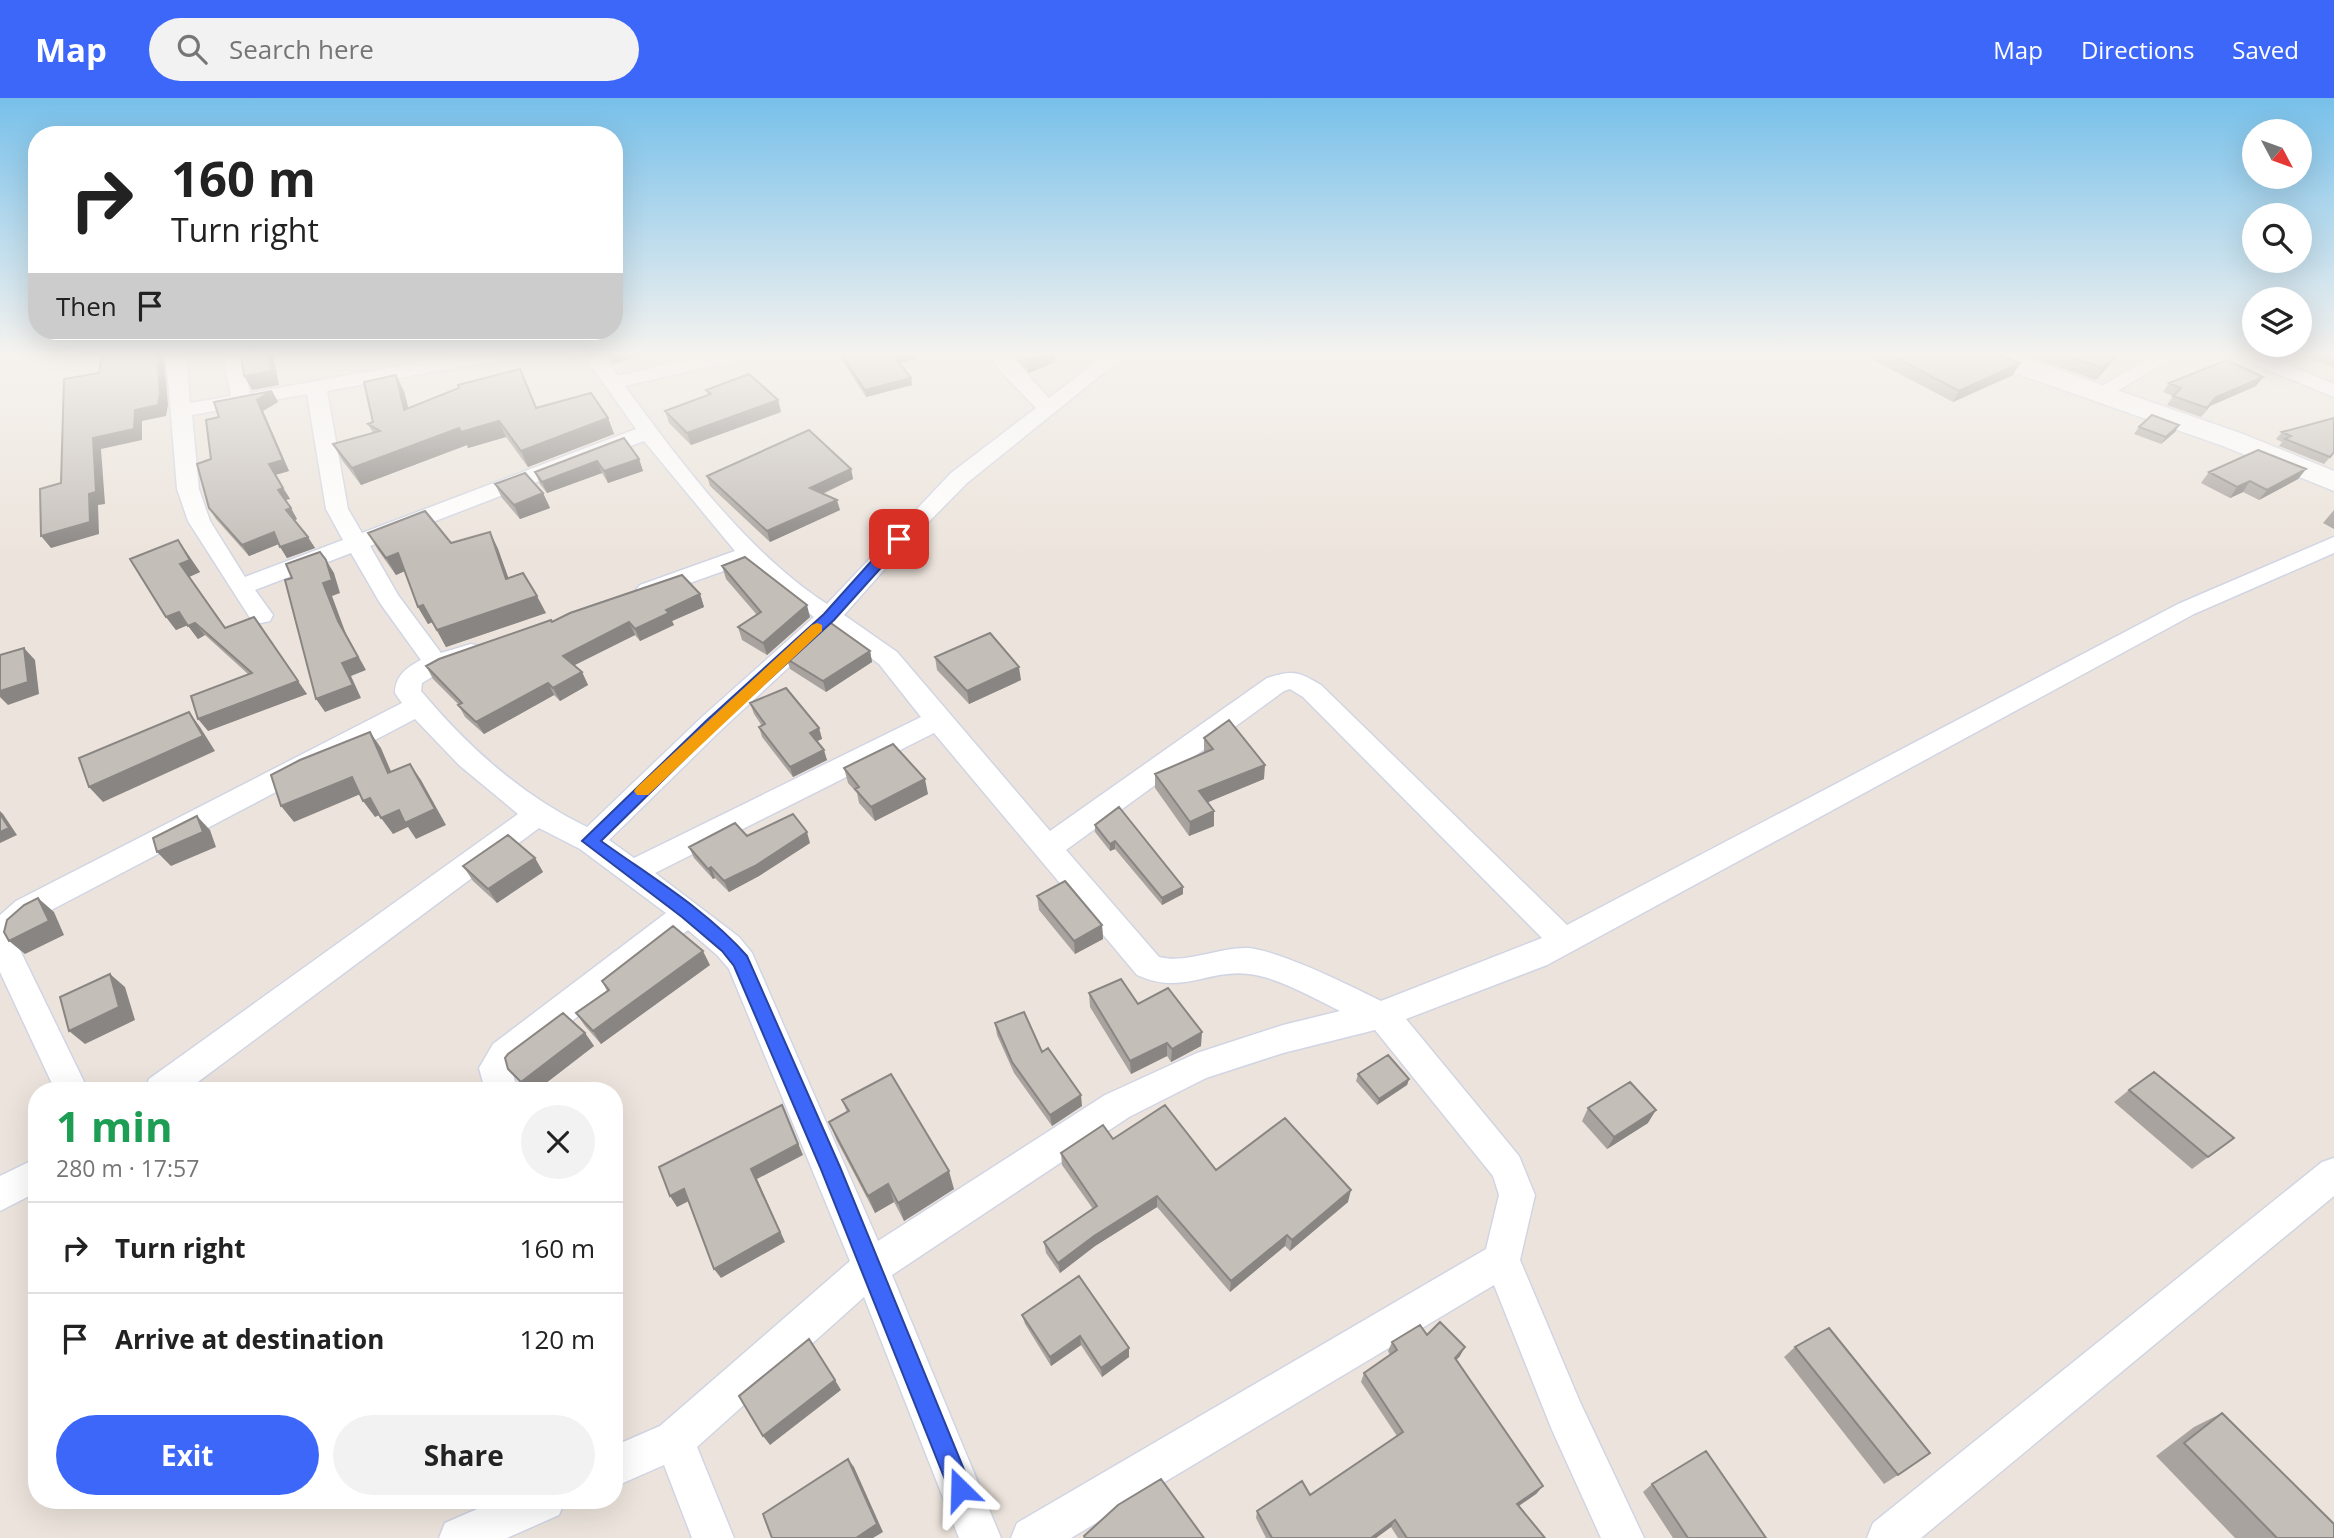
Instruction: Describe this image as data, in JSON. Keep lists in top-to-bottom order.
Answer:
{
  "north": "bottom right",
  "page": {
    "header": "Map",
    "search": "Search here",
    "nav": ["Map", "Directions", "Saved"],
    "turn": ["160 m", "Turn right"],
    "then": "Then",
    "heading": ["1 min", "280 m · 17:57"],
    "list": [
      {
        "name": "Turn right",
        "value": "160 m"
      },
      {
        "name": "Arrive at destination",
        "value": "120 m"
      }
    ],
    "buttons": ["Exit", "Share"]
  }
}
